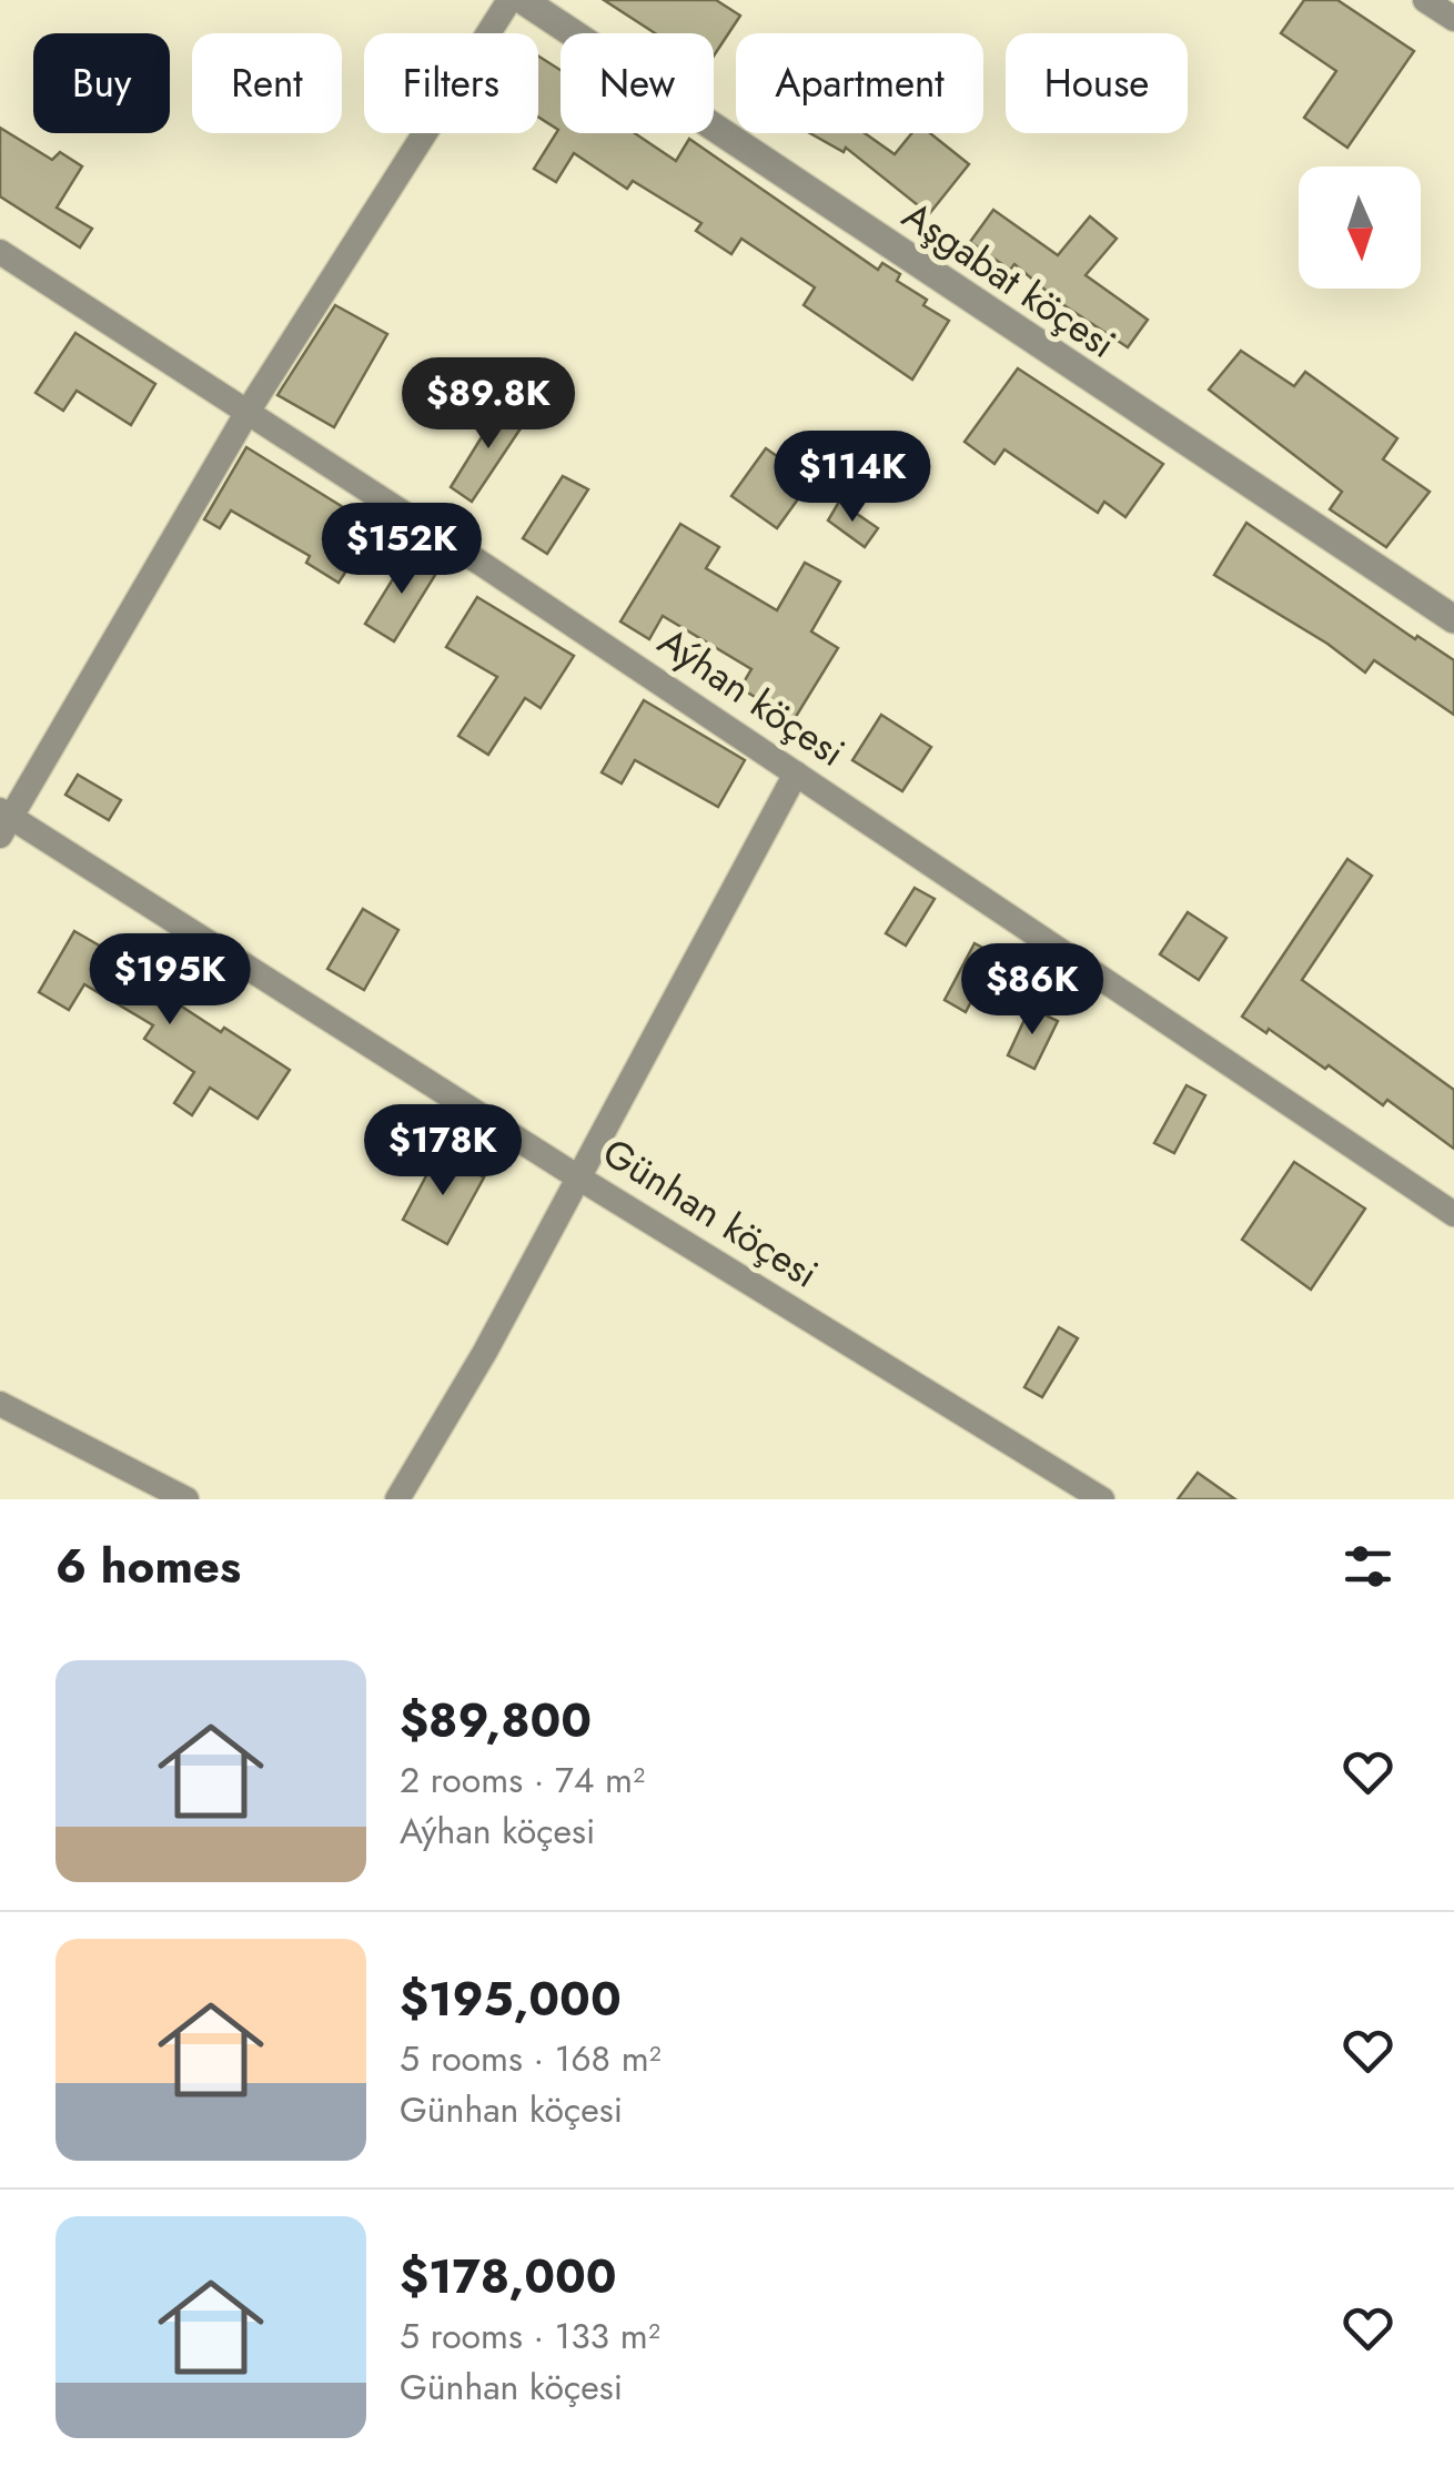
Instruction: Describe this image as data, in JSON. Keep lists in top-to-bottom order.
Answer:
{
  "streets": {
    "street": ["Aşgabat köçesi", "Aýhan köçesi", "Günhan köçesi"]
  },
  "north": "bottom",
  "page": {
    "chip": [
      "Buy",
      "Rent",
      "Filters",
      "New",
      "Apartment",
      "House"
    ],
    "price": [
      "$89.8K",
      "$114K",
      "$152K",
      "$195K",
      "$86K",
      "$178K"
    ],
    "heading": "6 homes",
    "list": [
      {
        "name": "$89,800",
        "note": "2 rooms · 74 m² · Aýhan köçesi"
      },
      {
        "name": "$195,000",
        "note": "5 rooms · 168 m² · Günhan köçesi"
      },
      {
        "name": "$178,000",
        "note": "5 rooms · 133 m² · Günhan köçesi"
      }
    ]
  }
}
